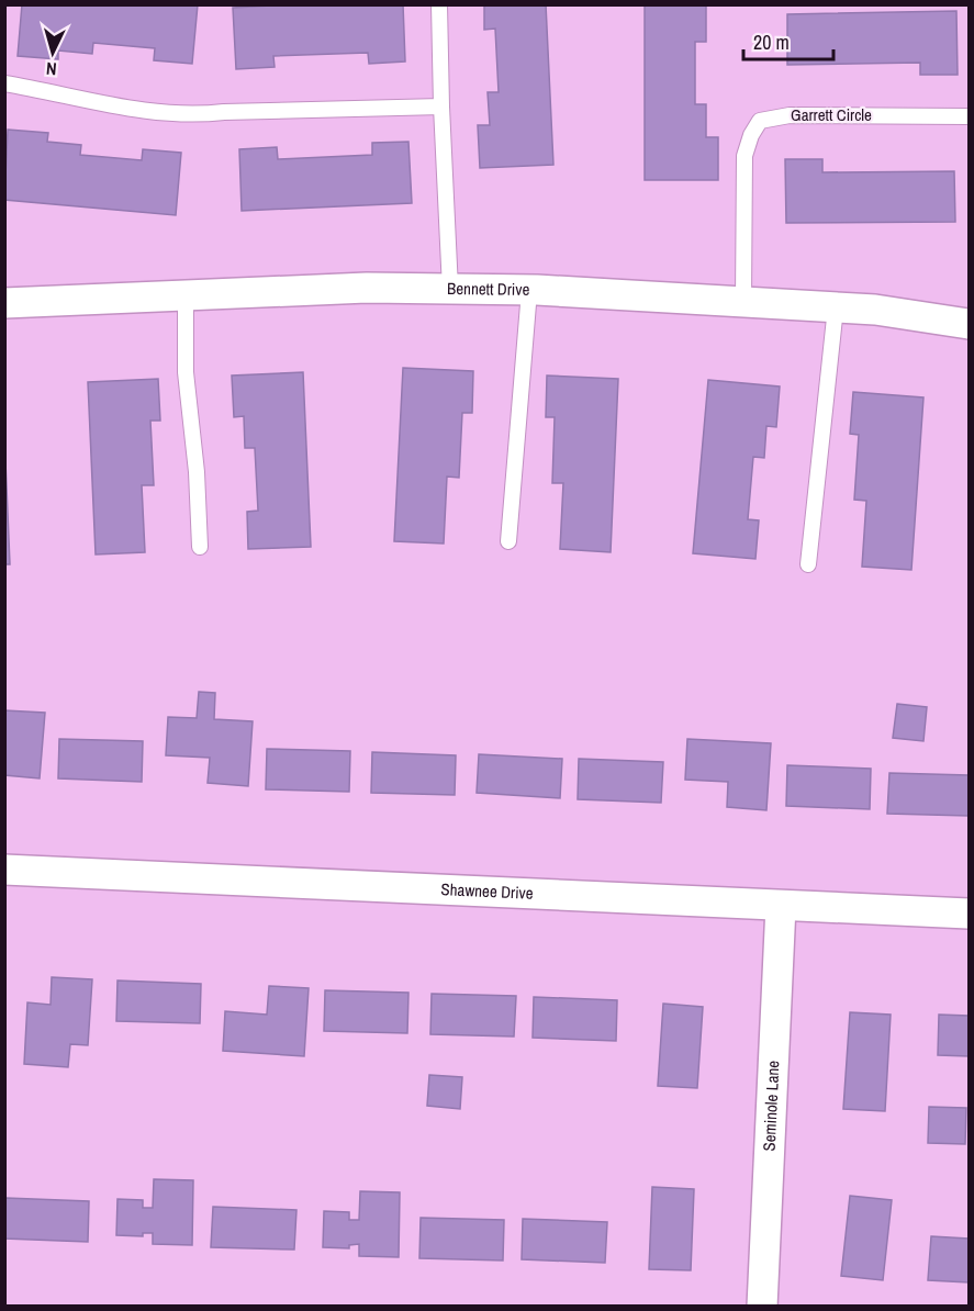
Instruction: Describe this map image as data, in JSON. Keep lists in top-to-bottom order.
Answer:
{
  "streets": {
    "street": ["Bennett Drive", "Shawnee Drive", "Seminole Lane"],
    "lane": ["Garrett Circle"]
  },
  "crossings": [
    ["Garrett Circle", "Bennett Drive"],
    ["Shawnee Drive", "Seminole Lane"]
  ],
  "scale_bar": "20 m",
  "north": "bottom"
}
